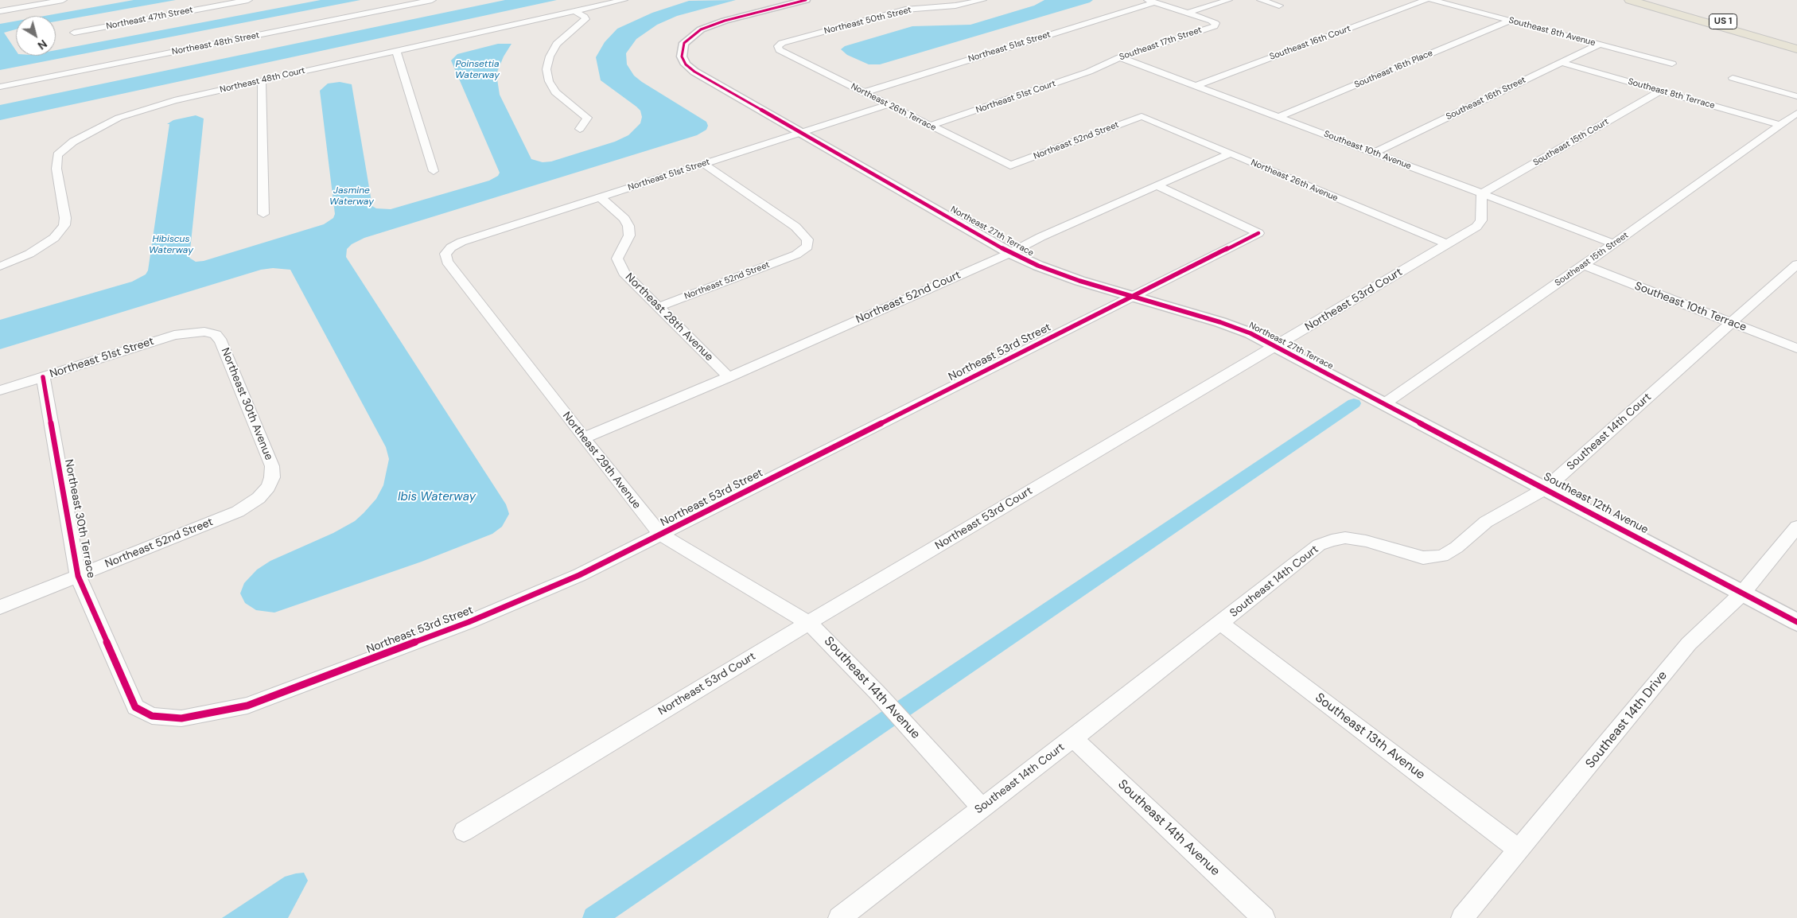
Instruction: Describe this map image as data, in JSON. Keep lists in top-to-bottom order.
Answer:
{
  "streets": {
    "main road": ["US 1"],
    "street": [
      "Northeast 47th Street",
      "Northeast 50th Street",
      "Southeast 8th Avenue",
      "Southeast 16th Court",
      "Northeast 48th Street",
      "Southeast 17th Street",
      "Northeast 51st Street",
      "Southeast 16th Place",
      "Northeast 48th Court",
      "Southeast 8th Terrace",
      "Northeast 51st Court",
      "Southeast 16th Street",
      "Northeast 26th Terrace",
      "Northeast 52nd Street",
      "Southeast 15th Court",
      "Southeast 10th Avenue",
      "Northeast 26th Avenue",
      "Northeast 27th Terrace",
      "Southeast 15th Street",
      "Northeast 52nd Court",
      "Northeast 53rd Court",
      "Southeast 10th Terrace",
      "Northeast 28th Avenue",
      "Northeast 53rd Street",
      "Northeast 30th Avenue",
      "Southeast 14th Court",
      "Northeast 29th Avenue",
      "Southeast 12th Avenue",
      "Northeast 30th Terrace",
      "Southeast 14th Avenue",
      "Southeast 14th Drive",
      "Southeast 13th Avenue"
    ]
  },
  "crossings": [
    ["Northeast 50th Street", "Northeast 26th Terrace"],
    ["Southeast 8th Avenue", "Southeast 16th Place"],
    ["Southeast 8th Avenue", "Southeast 16th Street"],
    ["Southeast 16th Court", "Southeast 10th Avenue"],
    ["Southeast 17th Street", "Northeast 51st Court"],
    ["Southeast 17th Street", "Southeast 10th Avenue"],
    ["Northeast 51st Street", "Northeast 26th Terrace"],
    ["Northeast 51st Street", "Northeast 27th Terrace"],
    ["Northeast 51st Street", "Northeast 28th Avenue"],
    ["Northeast 51st Street", "Northeast 30th Avenue"],
    ["Northeast 51st Street", "Northeast 29th Avenue"],
    ["Northeast 51st Street", "Northeast 30th Terrace"],
    ["Southeast 16th Place", "Southeast 10th Avenue"],
    ["Southeast 8th Terrace", "Southeast 16th Street"],
    ["Southeast 8th Terrace", "Southeast 15th Court"],
    ["Southeast 8th Terrace", "Southeast 15th Street"],
    ["Northeast 51st Court", "Northeast 26th Terrace"],
    ["Southeast 16th Street", "Southeast 10th Avenue"],
    ["Northeast 26th Terrace", "Northeast 52nd Street"],
    ["Northeast 52nd Street", "Northeast 26th Avenue"],
    ["Northeast 52nd Street", "Northeast 28th Avenue"],
    ["Northeast 52nd Street", "Northeast 30th Avenue"],
    ["Northeast 52nd Street", "Northeast 30th Terrace"],
    ["Southeast 15th Court", "Southeast 10th Avenue"],
    ["Southeast 15th Court", "Northeast 53rd Court"],
    ["Southeast 10th Avenue", "Southeast 15th Street"],
    ["Southeast 10th Avenue", "Northeast 53rd Court"],
    ["Northeast 26th Avenue", "Northeast 52nd Court"],
    ["Northeast 26th Avenue", "Northeast 53rd Court"],
    ["Northeast 27th Terrace", "Southeast 15th Street"],
    ["Northeast 27th Terrace", "Northeast 52nd Court"],
    ["Northeast 27th Terrace", "Northeast 53rd Court"],
    ["Northeast 27th Terrace", "Northeast 53rd Street"],
    ["Northeast 27th Terrace", "Southeast 12th Avenue"],
    ["Southeast 15th Street", "Southeast 10th Terrace"],
    ["Southeast 15th Street", "Southeast 12th Avenue"],
    ["Northeast 52nd Court", "Northeast 28th Avenue"],
    ["Northeast 52nd Court", "Northeast 53rd Street"],
    ["Northeast 52nd Court", "Northeast 29th Avenue"],
    ["Northeast 53rd Court", "Northeast 29th Avenue"],
    ["Northeast 53rd Court", "Southeast 14th Avenue"],
    ["Southeast 10th Terrace", "Southeast 14th Court"],
    ["Northeast 53rd Street", "Northeast 29th Avenue"],
    ["Northeast 53rd Street", "Northeast 30th Terrace"],
    ["Southeast 14th Court", "Southeast 12th Avenue"],
    ["Southeast 14th Court", "Southeast 14th Avenue"],
    ["Southeast 14th Court", "Southeast 13th Avenue"],
    ["Northeast 29th Avenue", "Southeast 14th Avenue"],
    ["Southeast 12th Avenue", "Southeast 14th Drive"],
    ["Southeast 14th Drive", "Southeast 13th Avenue"]
  ],
  "water": [
    "Poinsettia Waterway",
    "Jasmine Waterway",
    "Hibiscus Waterway",
    "Ibis Waterway"
  ],
  "north": "bottom right"
}
